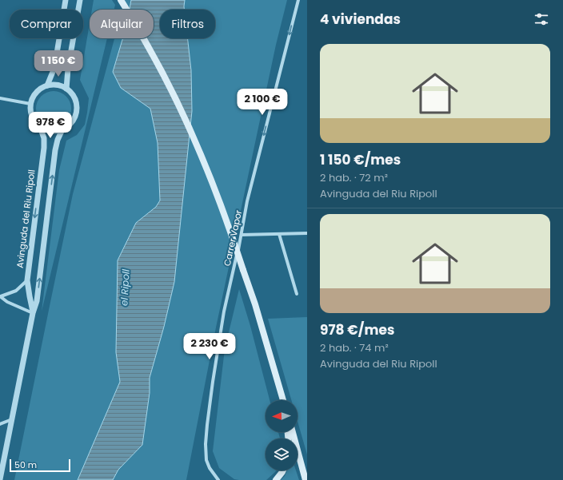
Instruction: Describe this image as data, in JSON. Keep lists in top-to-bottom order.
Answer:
{
  "streets": {
    "street": ["Avinguda del Riu Ripoll", "Carrer Vapor"]
  },
  "one_way": ["Carrer Vapor"],
  "water": ["el Ripoll"],
  "scale_bar": "50 m",
  "north": "left",
  "page": {
    "heading": "4 viviendas",
    "chip": ["Comprar", "Alquilar", "Filtros"],
    "list": [
      {
        "name": "1 150 €/mes",
        "note": "2 hab. · 72 m² · Avinguda del Riu Ripoll"
      },
      {
        "name": "978 €/mes",
        "note": "2 hab. · 74 m² · Avinguda del Riu Ripoll"
      }
    ],
    "price": [
      "1 150 €",
      "2 100 €",
      "978 €",
      "2 230 €"
    ],
    "scale": "50 m"
  }
}
